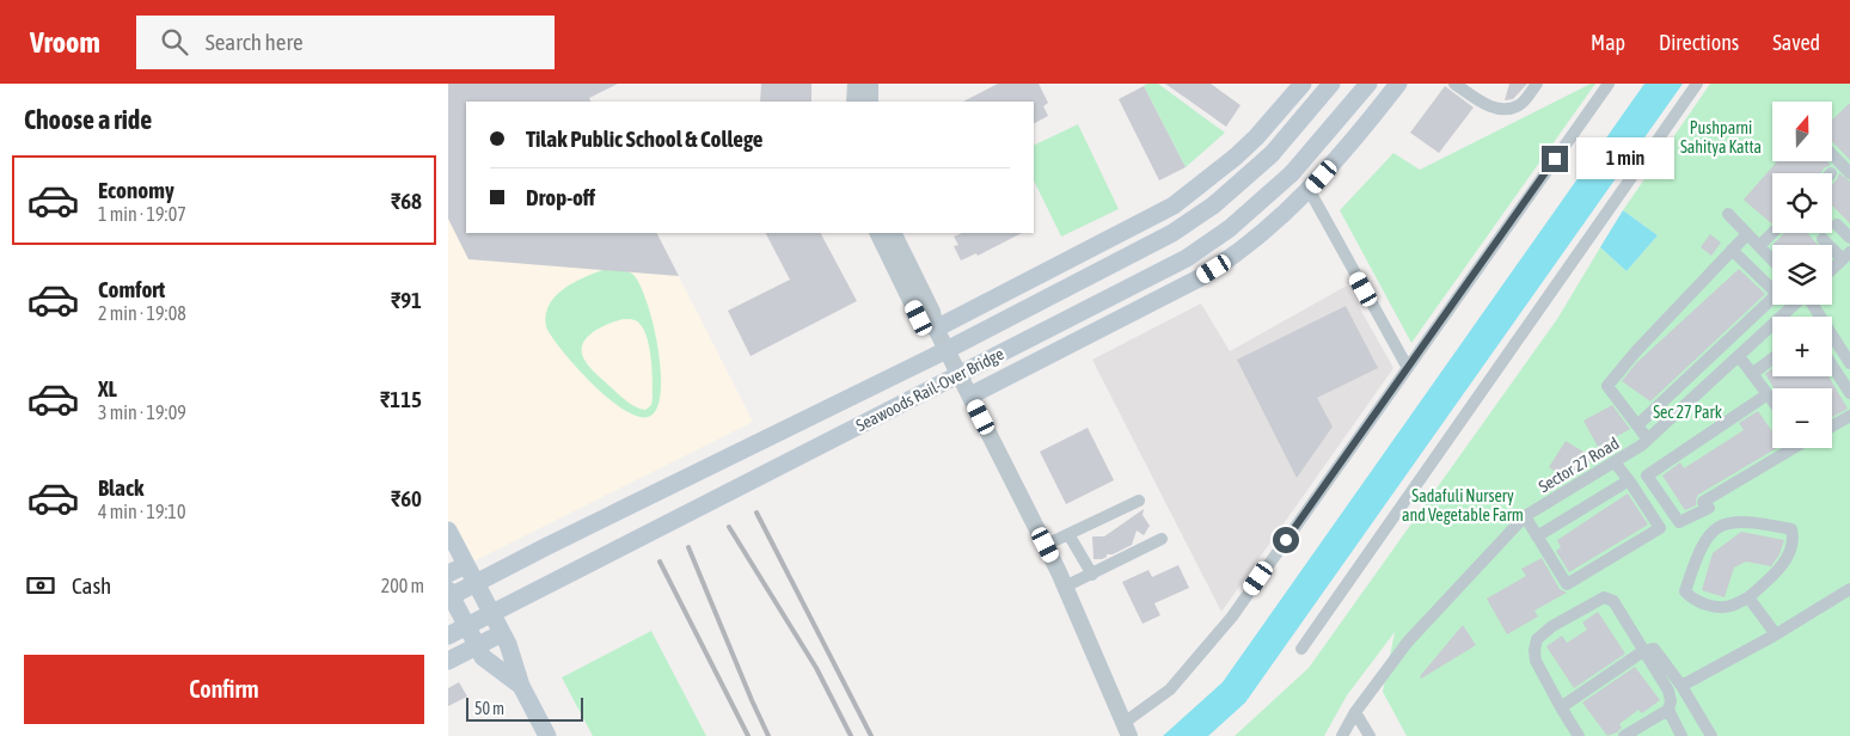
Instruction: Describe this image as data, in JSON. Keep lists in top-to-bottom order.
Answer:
{
  "streets": {
    "main road": ["Seawoods Rail-Over Bridge"],
    "street": ["Sector 27 Road"]
  },
  "parks": ["Pushparni Sahitya Katta", "Sec 27 Park", "Sadafuli Nursery and Vegetable Farm"],
  "scale_bar": "50 m",
  "north": "top",
  "page": {
    "header": "Vroom",
    "search": "Search here",
    "nav": ["Map", "Directions", "Saved"],
    "heading": "Choose a ride",
    "map_buttons": ["+", "−"],
    "banner": ["Tilak Public School & College", "Drop-off"],
    "bubble": "1 min",
    "list": [
      {
        "name": "Economy",
        "note": "1 min · 19:07",
        "value": "₹68"
      },
      {
        "name": "Comfort",
        "note": "2 min · 19:08",
        "value": "₹91"
      },
      {
        "name": "XL",
        "note": "3 min · 19:09",
        "value": "₹115"
      },
      {
        "name": "Black",
        "note": "4 min · 19:10",
        "value": "₹60"
      }
    ],
    "pay": ["Cash", "200 m"],
    "buttons": "Confirm",
    "scale": "50 m"
  }
}
